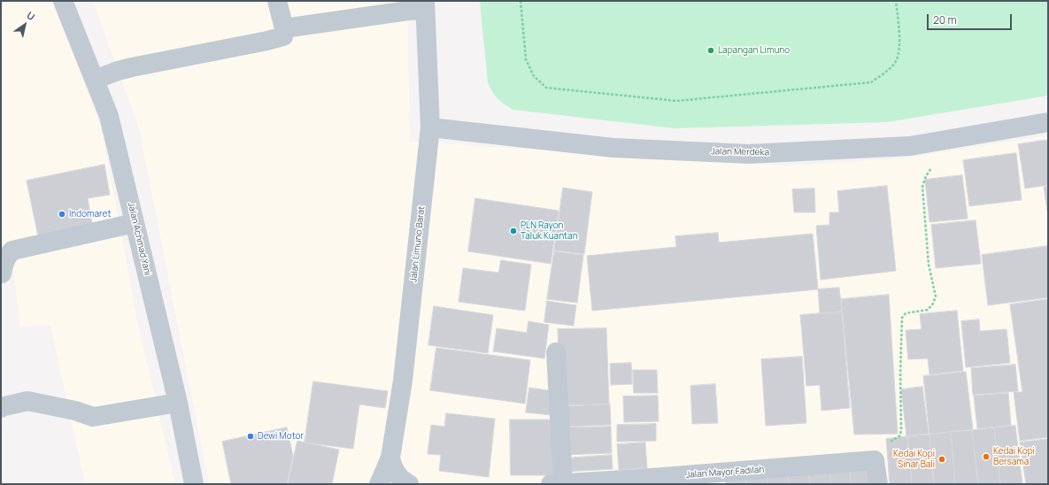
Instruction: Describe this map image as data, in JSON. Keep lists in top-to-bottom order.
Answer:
{
  "streets": {
    "street": [
      "Jalan Merdeka",
      "Jalan Achmad Yani",
      "Jalan Limuno Barat",
      "Jalan Mayor Fadilah"
    ]
  },
  "crossings": [
    ["Jalan Merdeka", "Jalan Limuno Barat"]
  ],
  "places": [
    "Lapangan Limuno",
    "Indomaret",
    "PLN Rayon Taluk Kuantan",
    "Dewi Motor",
    "Kedai Kopi Bersama",
    "Kedai Kopi Sinar Bali"
  ],
  "scale_bar": "20 m",
  "north": "top right"
}
